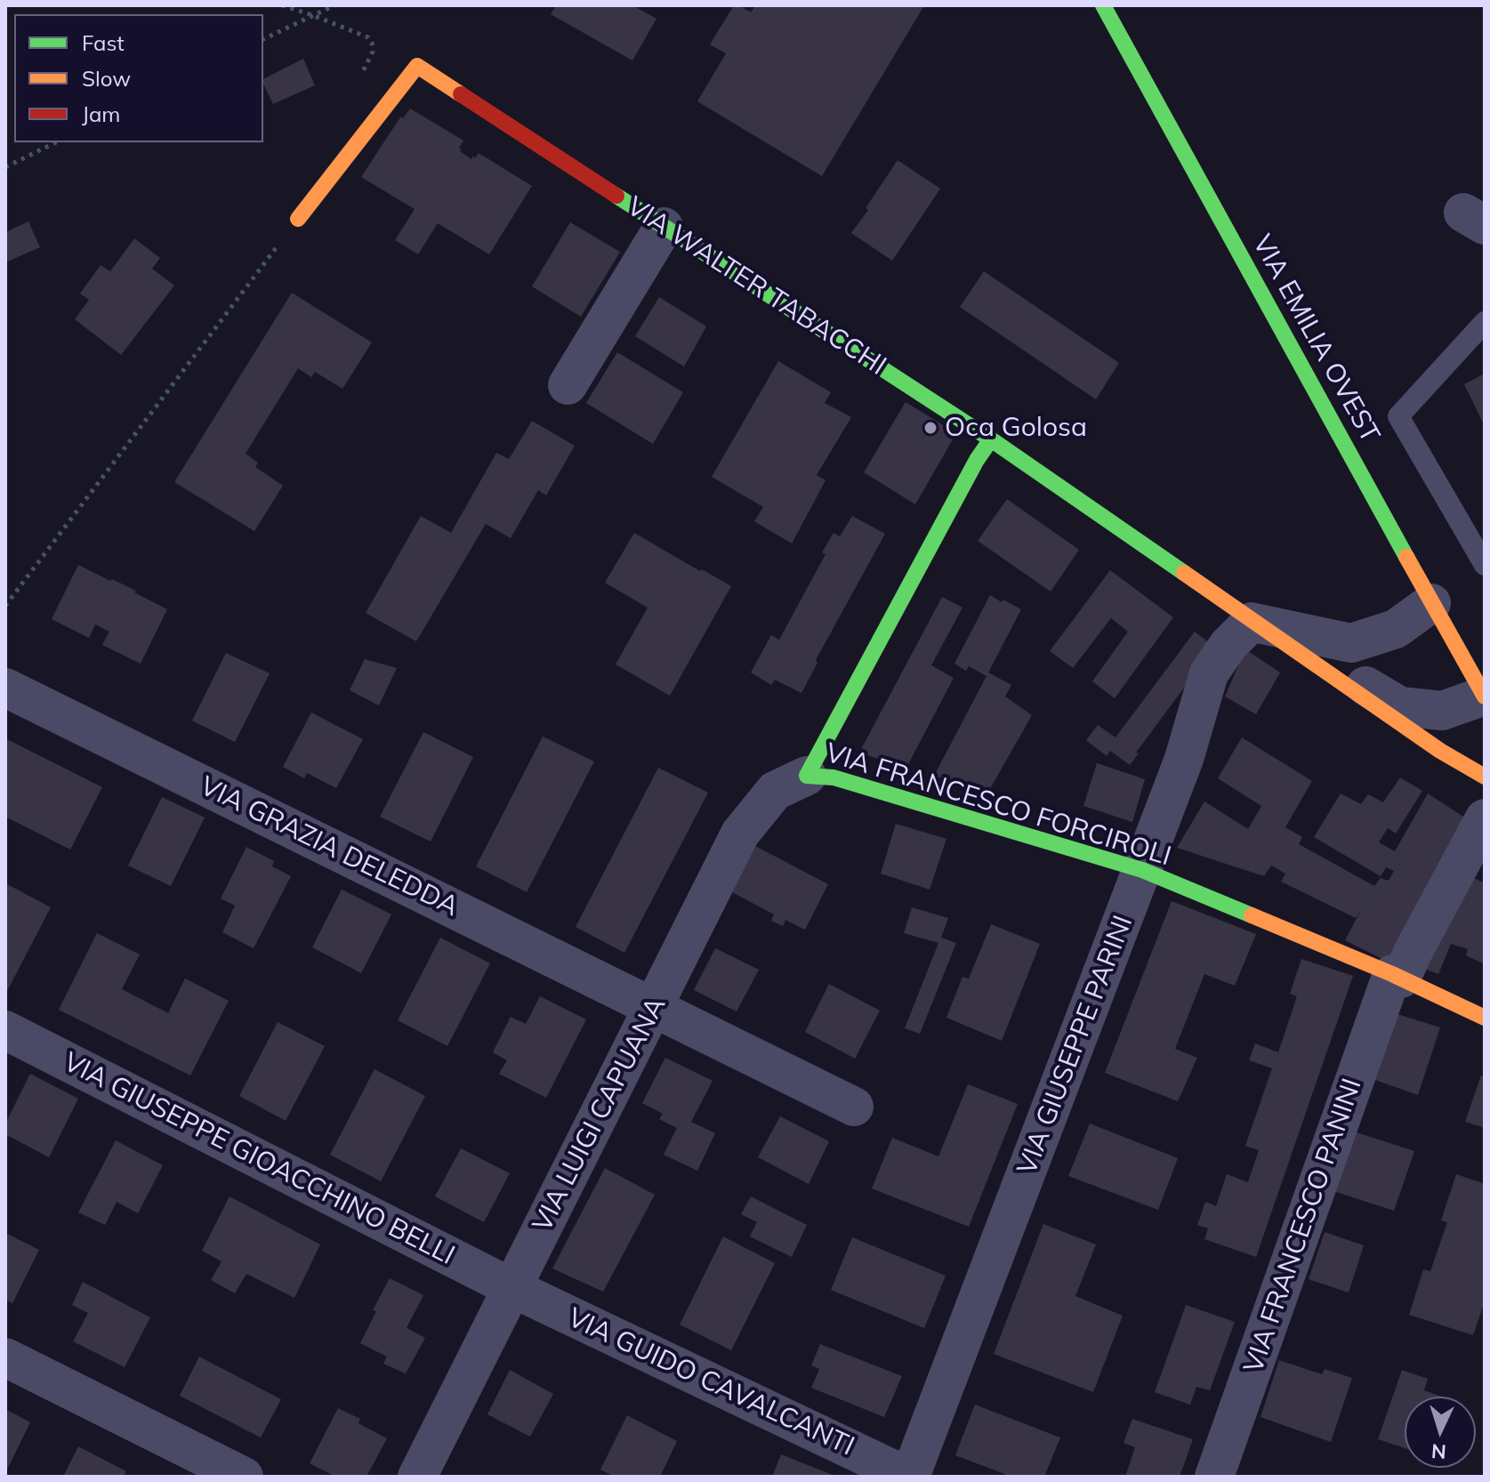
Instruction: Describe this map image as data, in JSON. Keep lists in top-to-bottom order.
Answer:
{
  "streets": {
    "street": [
      "VIA WALTER TABACCHI",
      "VIA EMILIA OVEST",
      "VIA FRANCESCO FORCIROLI",
      "VIA GRAZIA DELEDDA",
      "VIA GIUSEPPE PARINI",
      "VIA LUIGI CAPUANA",
      "VIA GIUSEPPE GIOACCHINO BELLI",
      "VIA FRANCESCO PANINI",
      "VIA GUIDO CAVALCANTI"
    ]
  },
  "crossings": [
    ["VIA WALTER TABACCHI", "VIA EMILIA OVEST"],
    ["VIA WALTER TABACCHI", "VIA FRANCESCO FORCIROLI"],
    ["VIA WALTER TABACCHI", "VIA GIUSEPPE PARINI"],
    ["VIA FRANCESCO FORCIROLI", "VIA GIUSEPPE PARINI"],
    ["VIA FRANCESCO FORCIROLI", "VIA LUIGI CAPUANA"],
    ["VIA FRANCESCO FORCIROLI", "VIA FRANCESCO PANINI"],
    ["VIA GRAZIA DELEDDA", "VIA LUIGI CAPUANA"],
    ["VIA GIUSEPPE PARINI", "VIA GUIDO CAVALCANTI"],
    ["VIA LUIGI CAPUANA", "VIA GIUSEPPE GIOACCHINO BELLI"],
    ["VIA LUIGI CAPUANA", "VIA GUIDO CAVALCANTI"],
    ["VIA GIUSEPPE GIOACCHINO BELLI", "VIA GUIDO CAVALCANTI"]
  ],
  "places": ["Oca Golosa"],
  "legend": ["Fast", "Slow", "Jam"],
  "north": "bottom"
}
